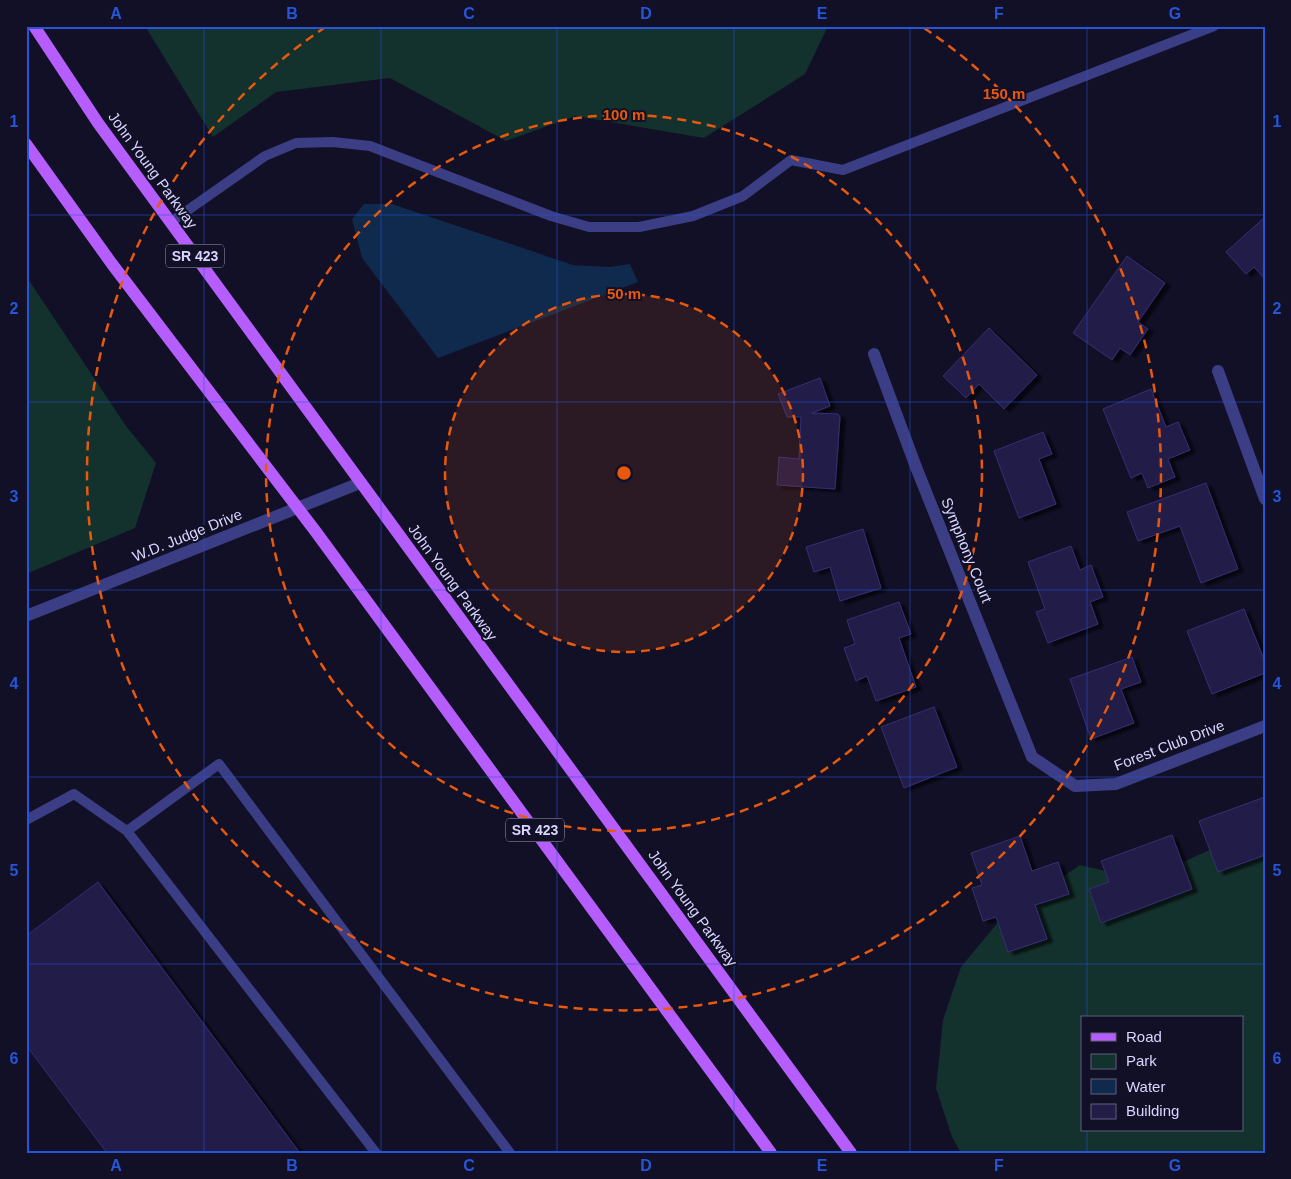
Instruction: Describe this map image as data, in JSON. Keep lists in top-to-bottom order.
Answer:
{
  "streets": {
    "main road": ["John Young Parkway", "SR 423"],
    "street": ["W.D. Judge Drive", "Symphony Court", "Forest Club Drive"]
  },
  "crossings": [
    ["John Young Parkway", "W.D. Judge Drive"],
    ["SR 423", "W.D. Judge Drive"],
    ["Symphony Court", "Forest Club Drive"]
  ],
  "legend": [
    "Road",
    "Park",
    "Water",
    "Building"
  ],
  "grid": {
    "columns": [
      "A",
      "B",
      "C",
      "D",
      "E",
      "F",
      "G"
    ],
    "rows": [
      "1",
      "2",
      "3",
      "4",
      "5",
      "6"
    ]
  },
  "rings": ["150 m", "100 m", "50 m"]
}
